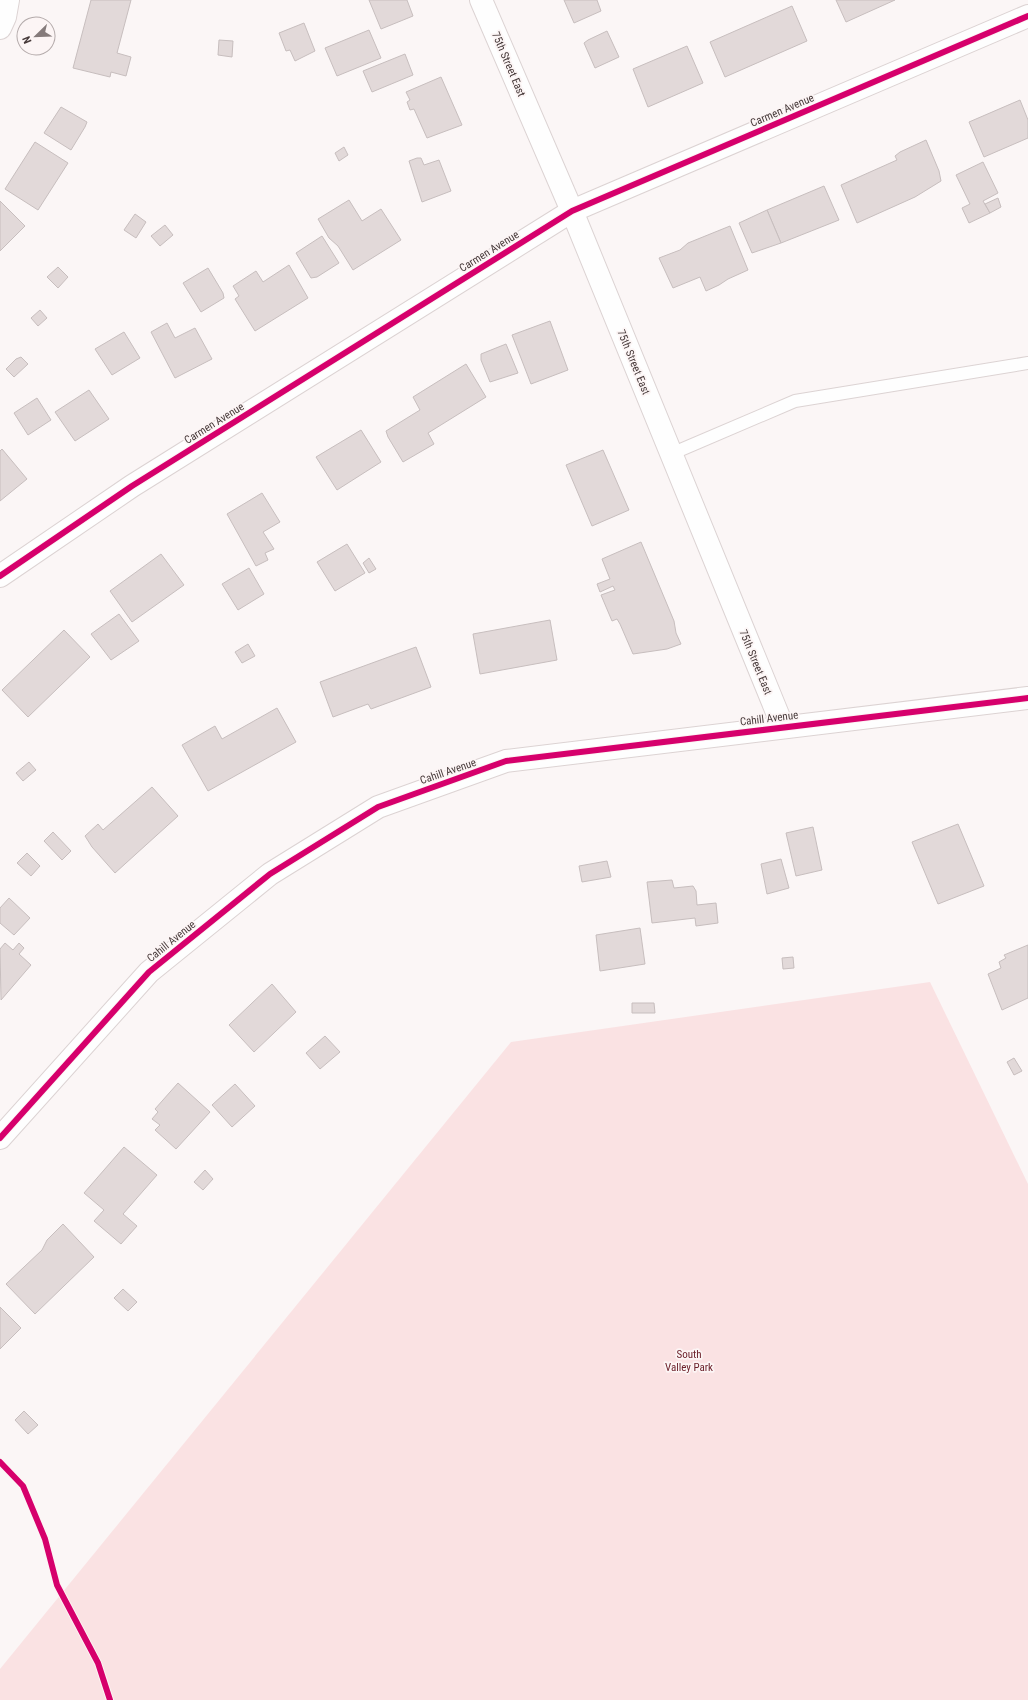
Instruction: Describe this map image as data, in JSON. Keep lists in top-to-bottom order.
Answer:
{
  "streets": {
    "street": ["75th Street East", "Carmen Avenue", "Cahill Avenue"]
  },
  "crossings": [
    ["75th Street East", "Carmen Avenue"],
    ["75th Street East", "Cahill Avenue"]
  ],
  "parks": ["South Valley Park"],
  "north": "bottom left"
}
